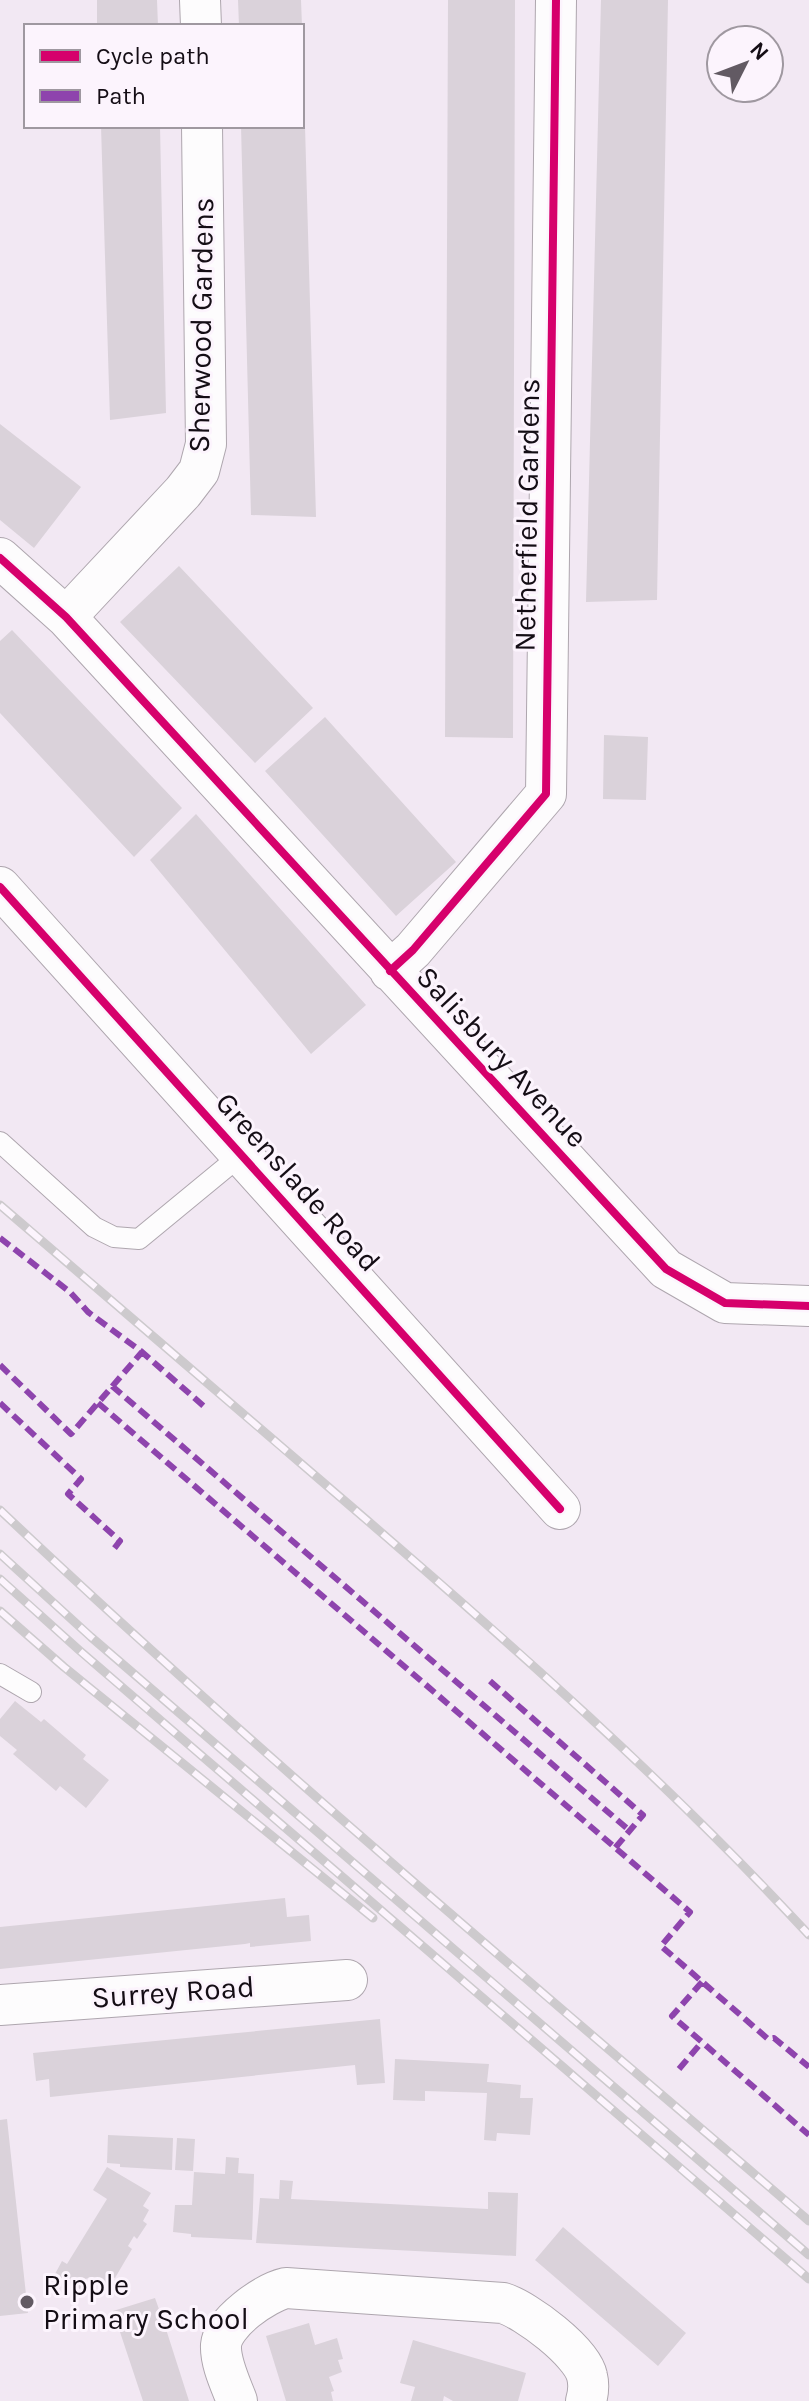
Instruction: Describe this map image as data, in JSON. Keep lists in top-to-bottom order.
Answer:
{
  "streets": {
    "street": [
      "Sherwood Gardens",
      "Netherfield Gardens",
      "Salisbury Avenue",
      "Greenslade Road",
      "Surrey Road"
    ]
  },
  "crossings": [
    ["Sherwood Gardens", "Salisbury Avenue"],
    ["Netherfield Gardens", "Salisbury Avenue"]
  ],
  "places": ["Ripple Primary School"],
  "legend": ["Cycle path", "Path"],
  "north": "top right"
}
